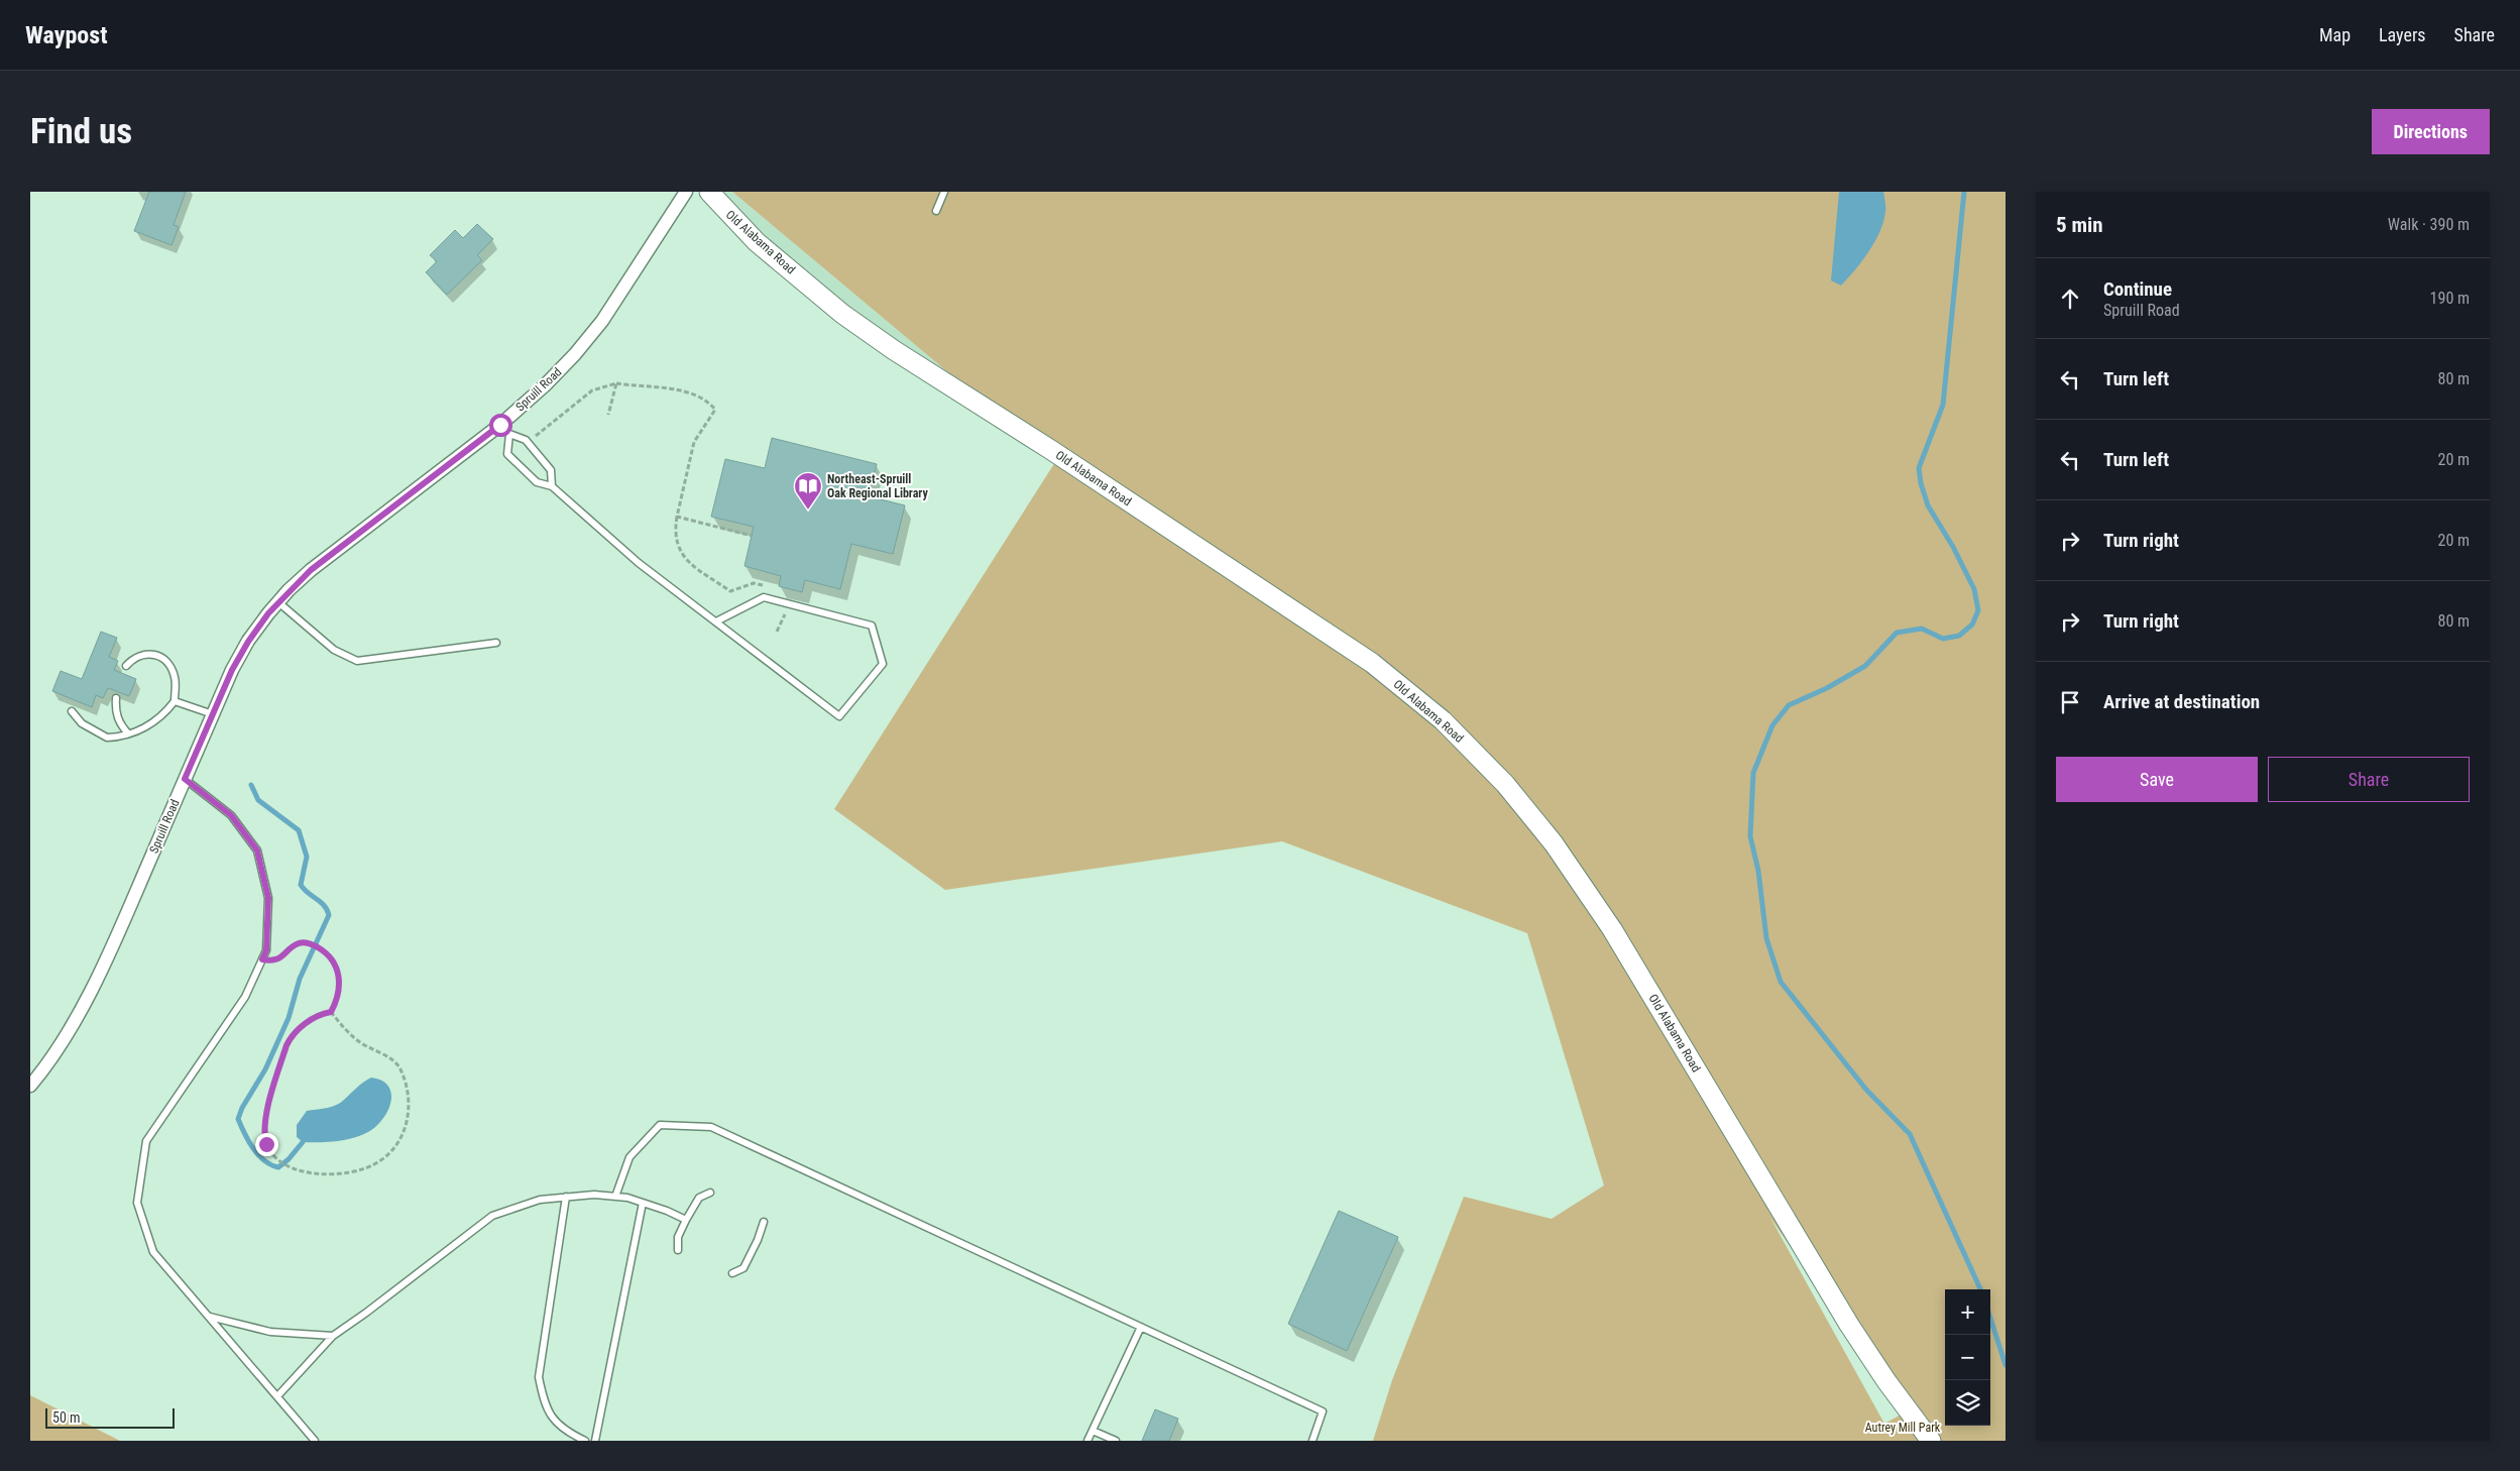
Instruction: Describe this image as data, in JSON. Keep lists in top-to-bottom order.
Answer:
{
  "streets": {
    "main road": ["Old Alabama Road"],
    "street": ["Spruill Road"]
  },
  "parks": ["Autrey Mill Park"],
  "places": {
    "library": ["Northeast-Spruill Oak Regional Library"]
  },
  "scale_bar": "50 m",
  "page": {
    "header": "Waypost",
    "nav": ["Map", "Layers", "Share"],
    "buttons": [
      "Directions",
      ["Save", "Share"]
    ],
    "title": "Find us",
    "heading": ["5 min", "Walk · 390 m"],
    "list": [
      ["Continue", "Spruill Road", "190 m"],
      ["Turn left", "80 m"],
      ["Turn left", "20 m"],
      ["Turn right", "20 m"],
      ["Turn right", "80 m"],
      "Arrive at destination"
    ],
    "map_buttons": ["+", "−"],
    "scale": "50 m"
  }
}
